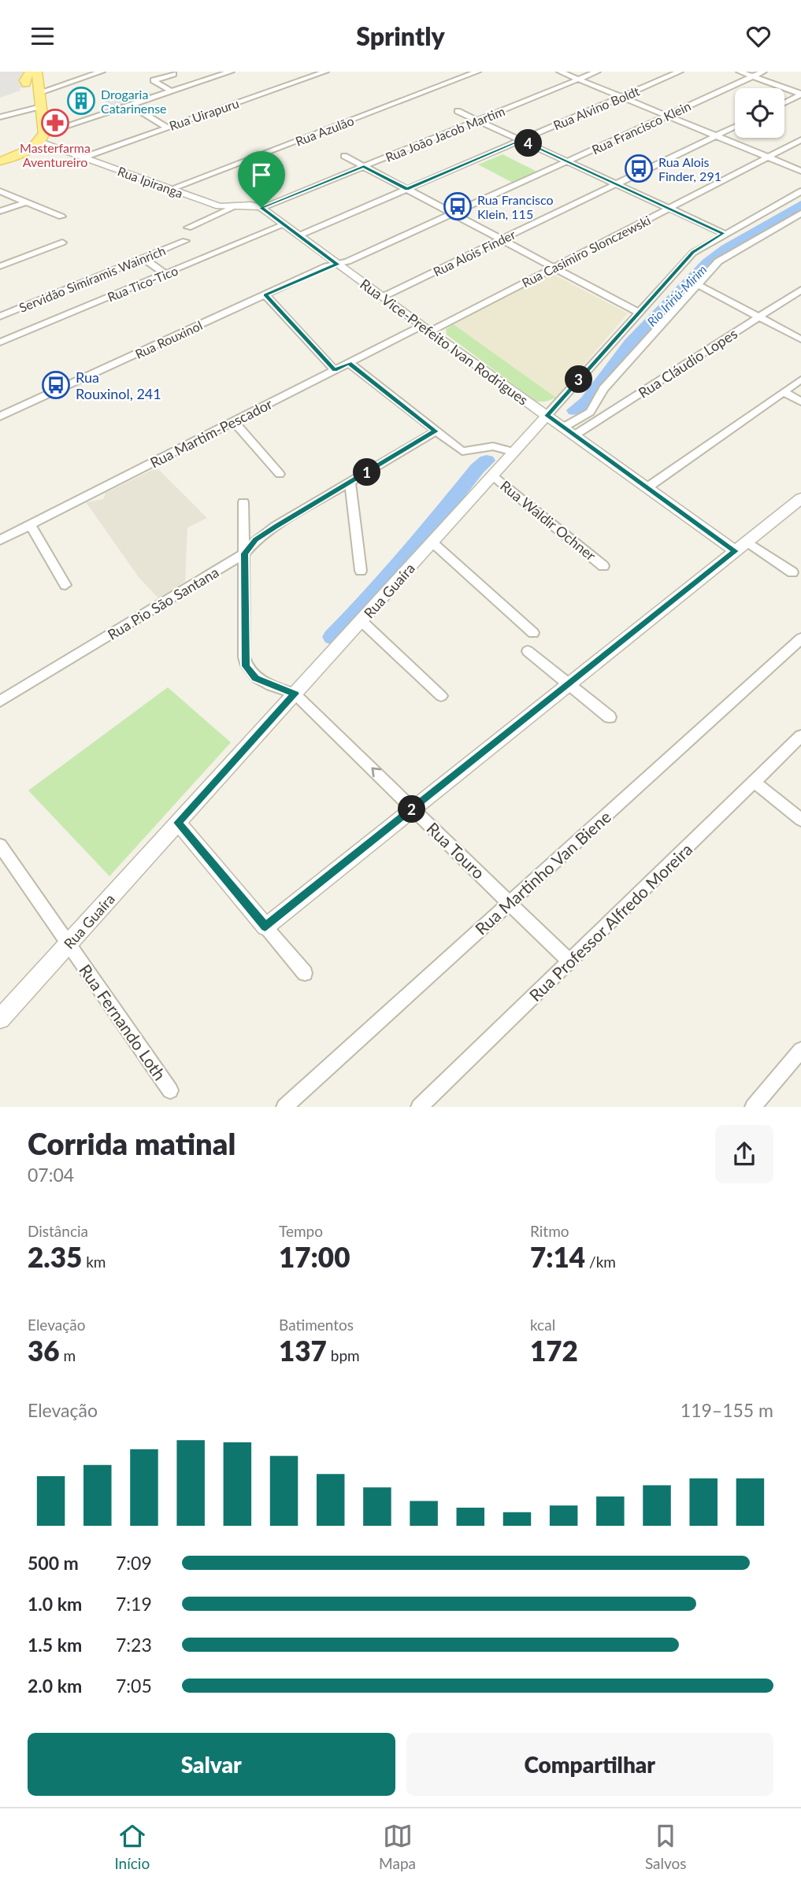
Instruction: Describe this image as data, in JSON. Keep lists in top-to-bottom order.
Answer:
{
  "streets": {
    "street": [
      "Rua Alvino Boldt",
      "Rua Uirapuru",
      "Rua Francisco Klein",
      "Rua Azulão",
      "Rua João Jacob Martim",
      "Rua Ipiranga",
      "Rua Casimiro Slonczewski",
      "Rua Alois Finder",
      "Servidão Simíramis Wainrich",
      "Rua Tico-Tico",
      "Rua Rouxinol",
      "Rua Vice-Prefeito Ivan Rodrigues",
      "Rua Cláudio Lopes",
      "Rua Martim-Pescador",
      "Rua Waldir Ochner",
      "Rua Guaíra",
      "Rua Pio São Santana",
      "Rua Touro",
      "Rua Martinho Van Biene",
      "Rua Professor Alfredo Moreira",
      "Rua Fernando Loth"
    ]
  },
  "crossings": [
    ["Rua Alvino Boldt", "Rua Vice-Prefeito Ivan Rodrigues"],
    ["Rua Uirapuru", "Rua Ipiranga"],
    ["Rua Francisco Klein", "Rua Rouxinol"],
    ["Rua Francisco Klein", "Rua Vice-Prefeito Ivan Rodrigues"],
    ["Rua Azulão", "Rua Ipiranga"],
    ["Rua João Jacob Martim", "Rua Ipiranga"],
    ["Rua João Jacob Martim", "Rua Vice-Prefeito Ivan Rodrigues"],
    ["Rua Ipiranga", "Rua Vice-Prefeito Ivan Rodrigues"],
    ["Rua Casimiro Slonczewski", "Rua Vice-Prefeito Ivan Rodrigues"],
    ["Rua Casimiro Slonczewski", "Rua Martim-Pescador"],
    ["Rua Alois Finder", "Rua Vice-Prefeito Ivan Rodrigues"],
    ["Rua Tico-Tico", "Rua Vice-Prefeito Ivan Rodrigues"],
    ["Rua Rouxinol", "Rua Vice-Prefeito Ivan Rodrigues"],
    ["Rua Vice-Prefeito Ivan Rodrigues", "Rua Cláudio Lopes"],
    ["Rua Vice-Prefeito Ivan Rodrigues", "Rua Martim-Pescador"],
    ["Rua Vice-Prefeito Ivan Rodrigues", "Rua Guaíra"],
    ["Rua Waldir Ochner", "Rua Guaíra"],
    ["Rua Guaíra", "Rua Touro"],
    ["Rua Guaíra", "Rua Fernando Loth"],
    ["Rua Touro", "Rua Martinho Van Biene"],
    ["Rua Touro", "Rua Professor Alfredo Moreira"]
  ],
  "one_way": ["Rua Touro"],
  "water": ["Rio Iririú-Mirim"],
  "places": {
    "building": ["Drogaria Catarinense"],
    "pharmacy": ["Masterfarma Aventureiro"],
    "bus stop": ["Rua Alois Finder, 291", "Rua Francisco Klein, 115", "Rua Rouxinol, 241"]
  },
  "page": {
    "header": "Sprintly",
    "pins": [
      "4",
      "3",
      "1",
      "2"
    ],
    "heading": ["Corrida matinal", "07:04"],
    "stats": [
      ["Distância", "2.35 km"],
      ["Tempo", "17:00"],
      ["Ritmo", "7:14 /km"],
      ["Elevação", "36 m"],
      ["Batimentos", "137 bpm"],
      ["kcal", "172"]
    ],
    "chart": ["Elevação", "119–155 m"],
    "list": [
      {
        "name": "500 m",
        "note": "7:09"
      },
      {
        "name": "1.0 km",
        "note": "7:19"
      },
      {
        "name": "1.5 km",
        "note": "7:23"
      },
      {
        "name": "2.0 km",
        "note": "7:05"
      }
    ],
    "buttons": ["Salvar", "Compartilhar"],
    "tabs": ["Início", "Mapa", "Salvos"]
  }
}
